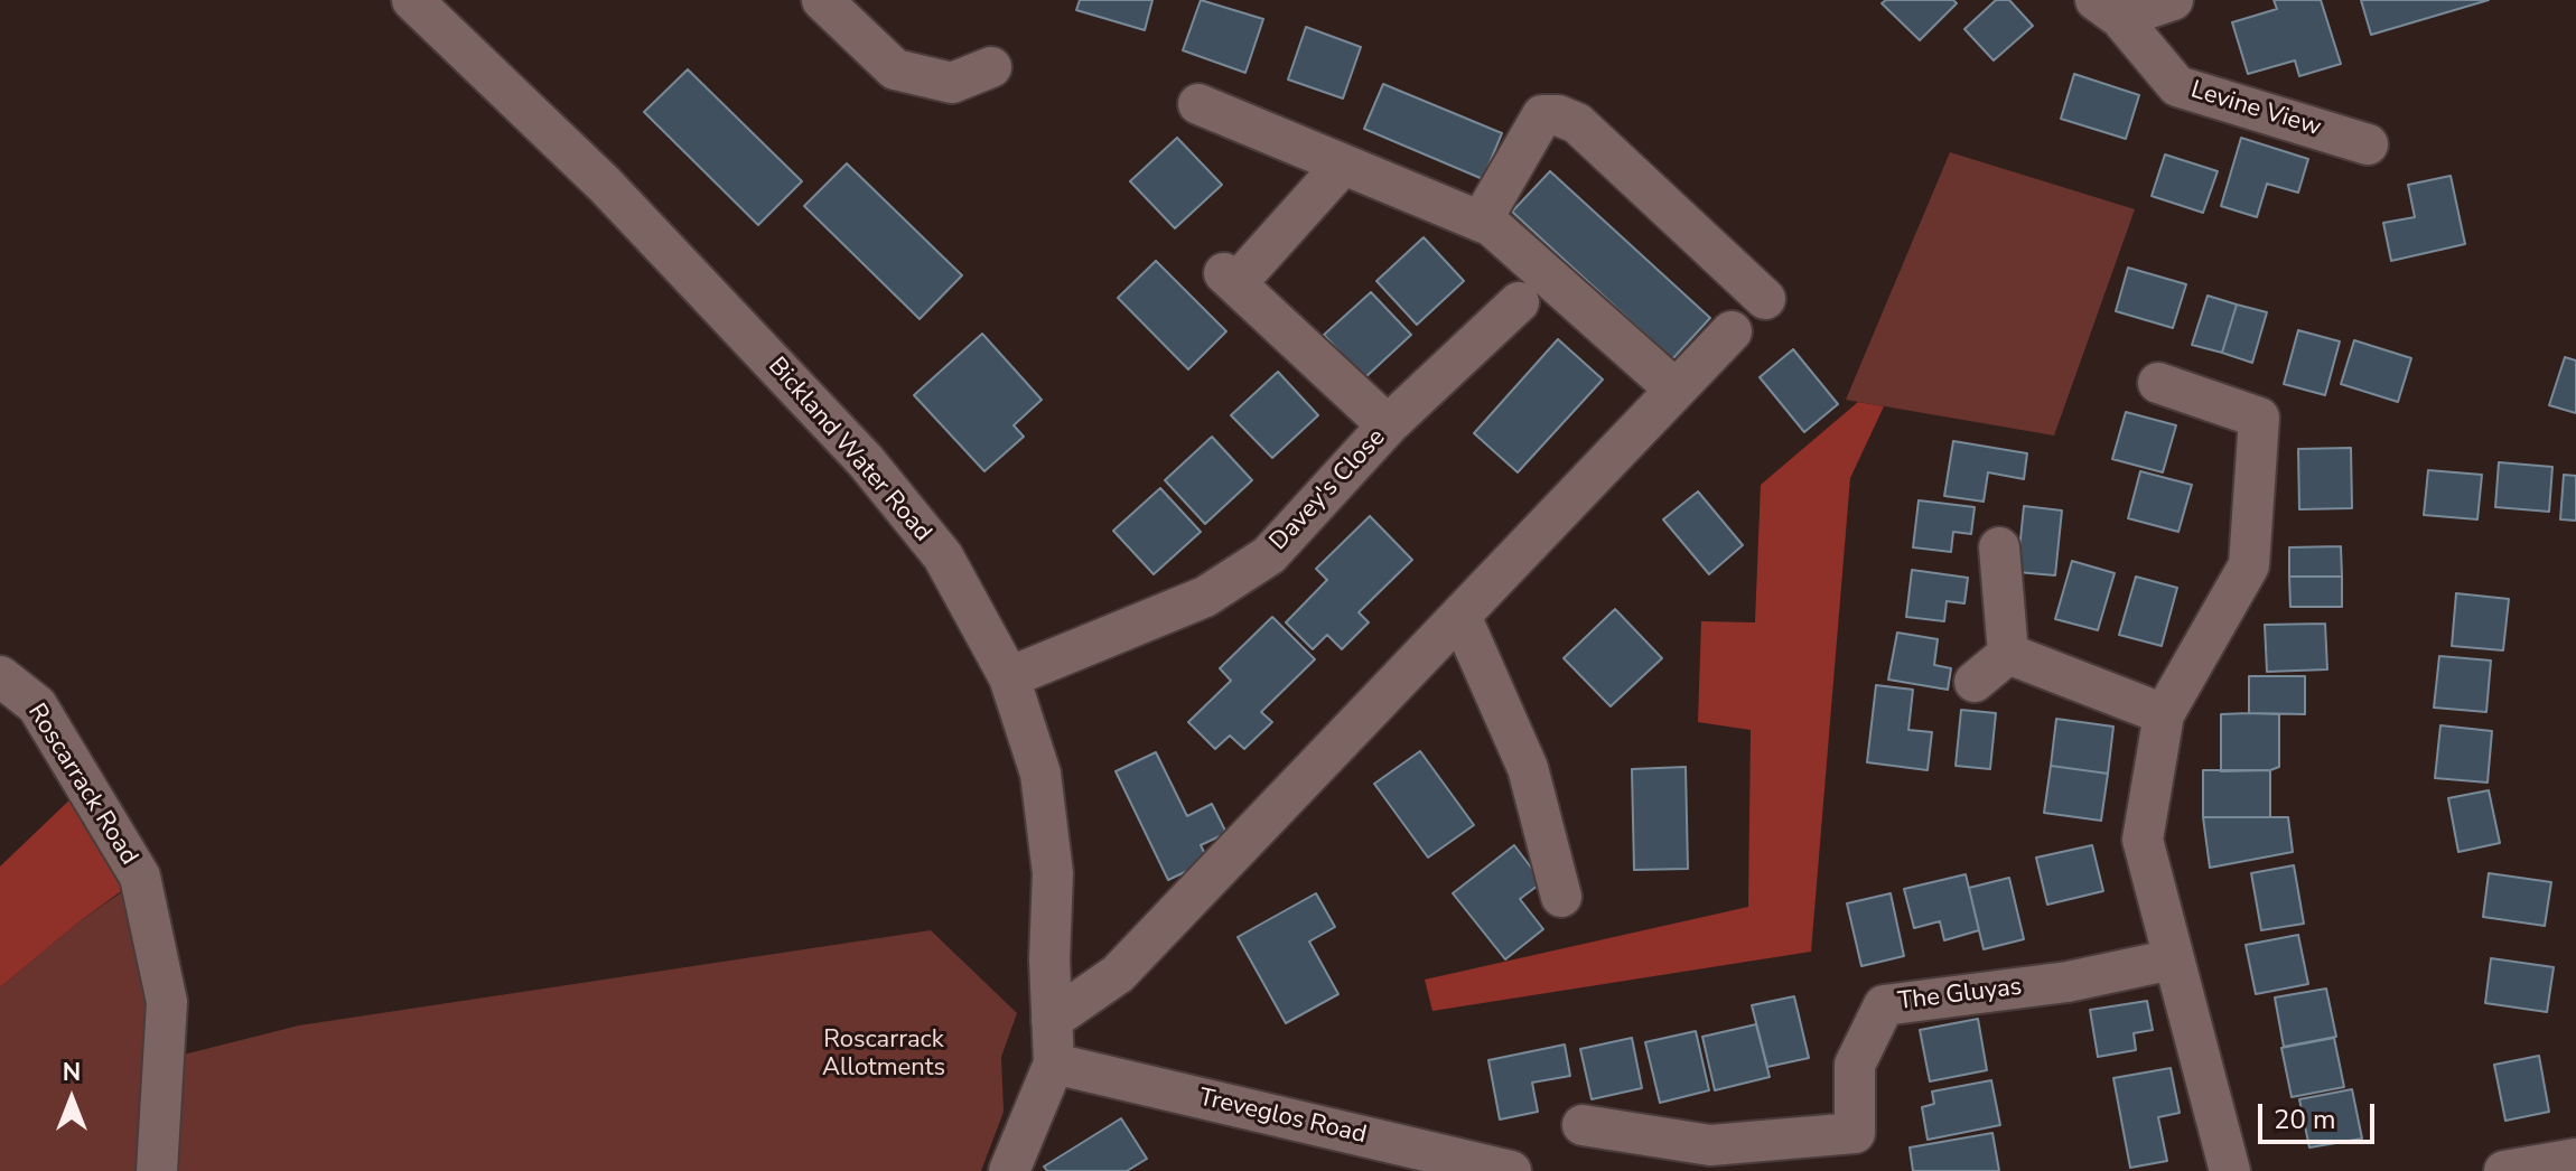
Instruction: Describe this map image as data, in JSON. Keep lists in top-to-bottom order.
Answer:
{
  "streets": {
    "street": [
      "Levine View",
      "Bickland Water Road",
      "Davey's Close",
      "Roscarrack Road",
      "The Gluyas",
      "Treveglos Road"
    ]
  },
  "crossings": [
    ["Bickland Water Road", "Davey's Close"],
    ["Bickland Water Road", "Treveglos Road"]
  ],
  "parks": ["Roscarrack Allotments"],
  "scale_bar": "20 m",
  "north": "top"
}
